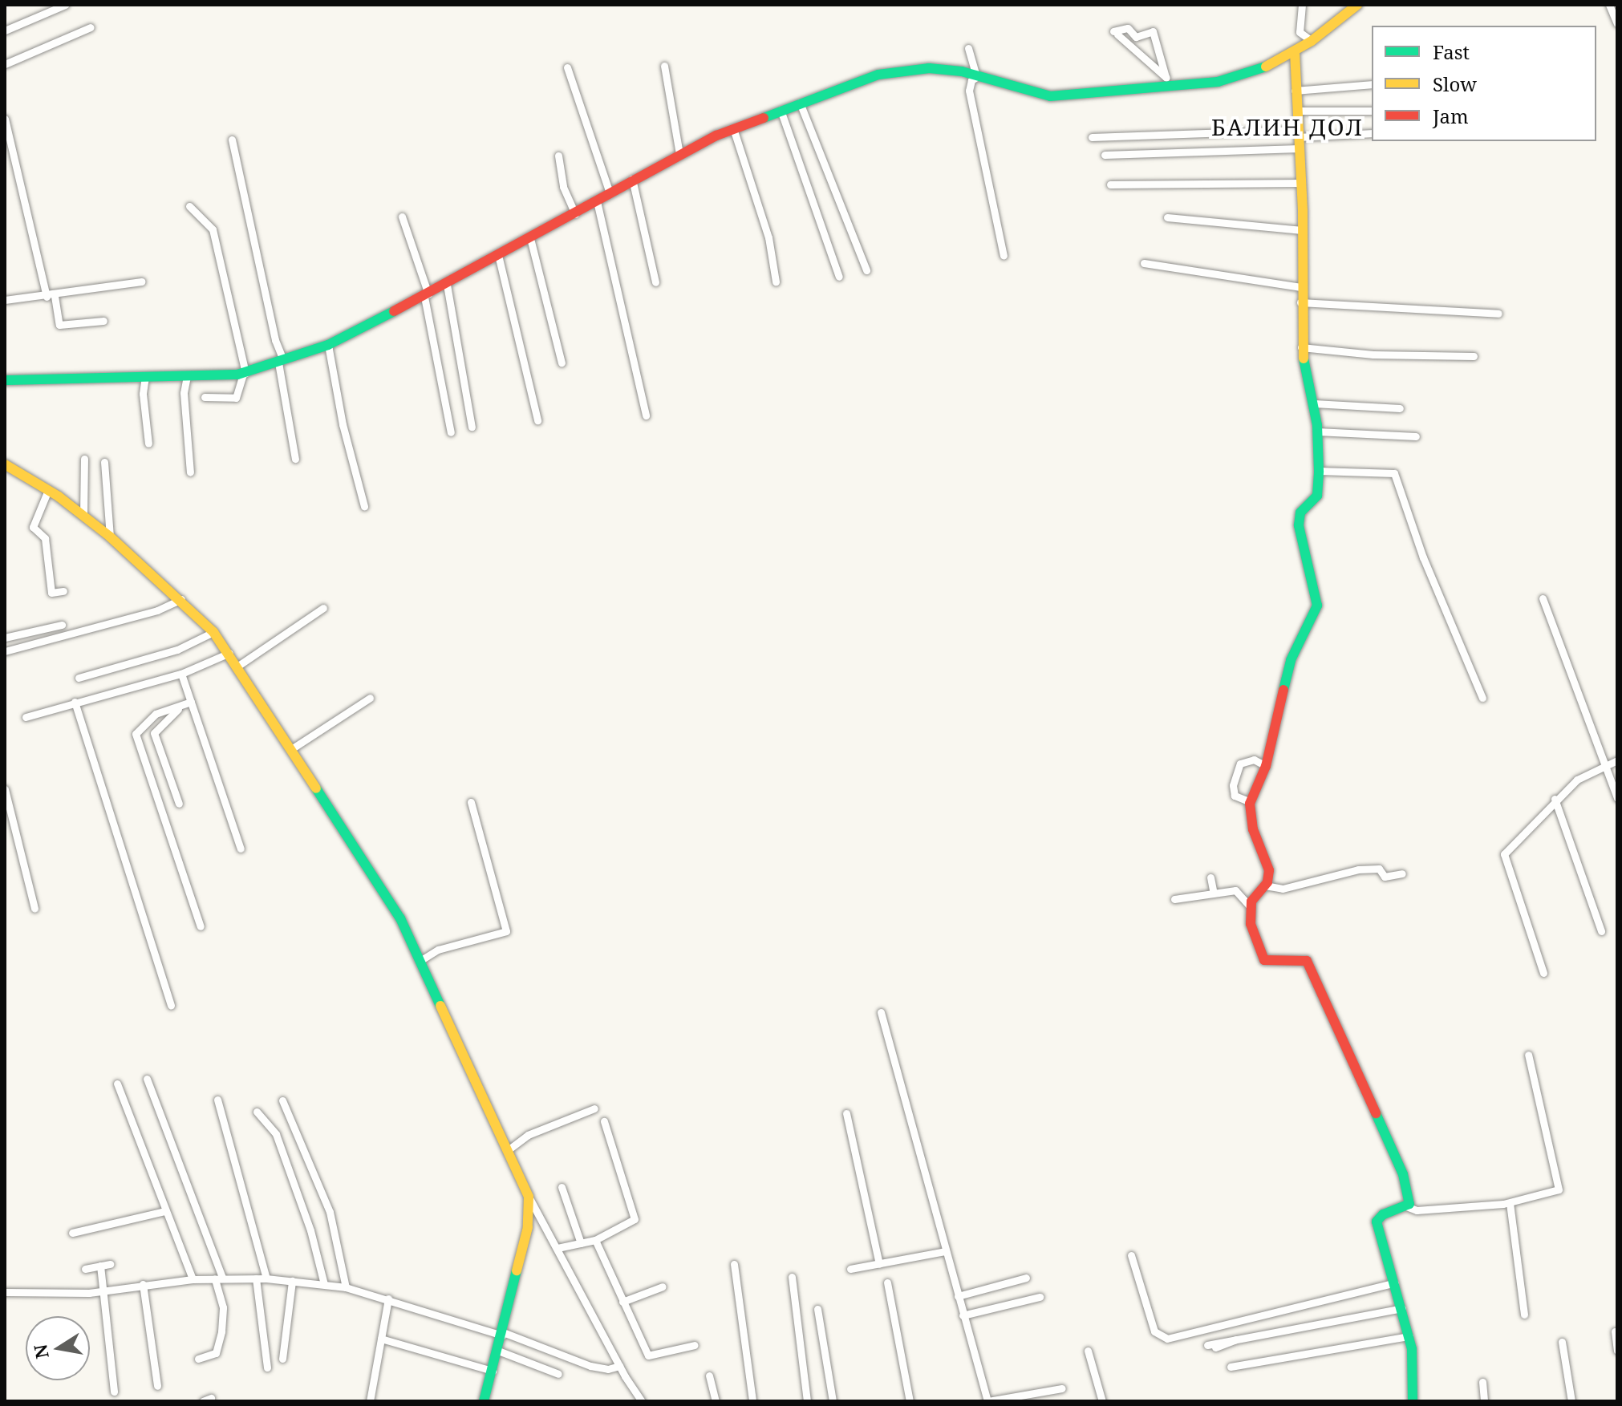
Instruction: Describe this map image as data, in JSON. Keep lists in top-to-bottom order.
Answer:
{
  "districts": ["БАЛИН ДОЛ"],
  "legend": ["Fast", "Slow", "Jam"],
  "north": "left"
}
